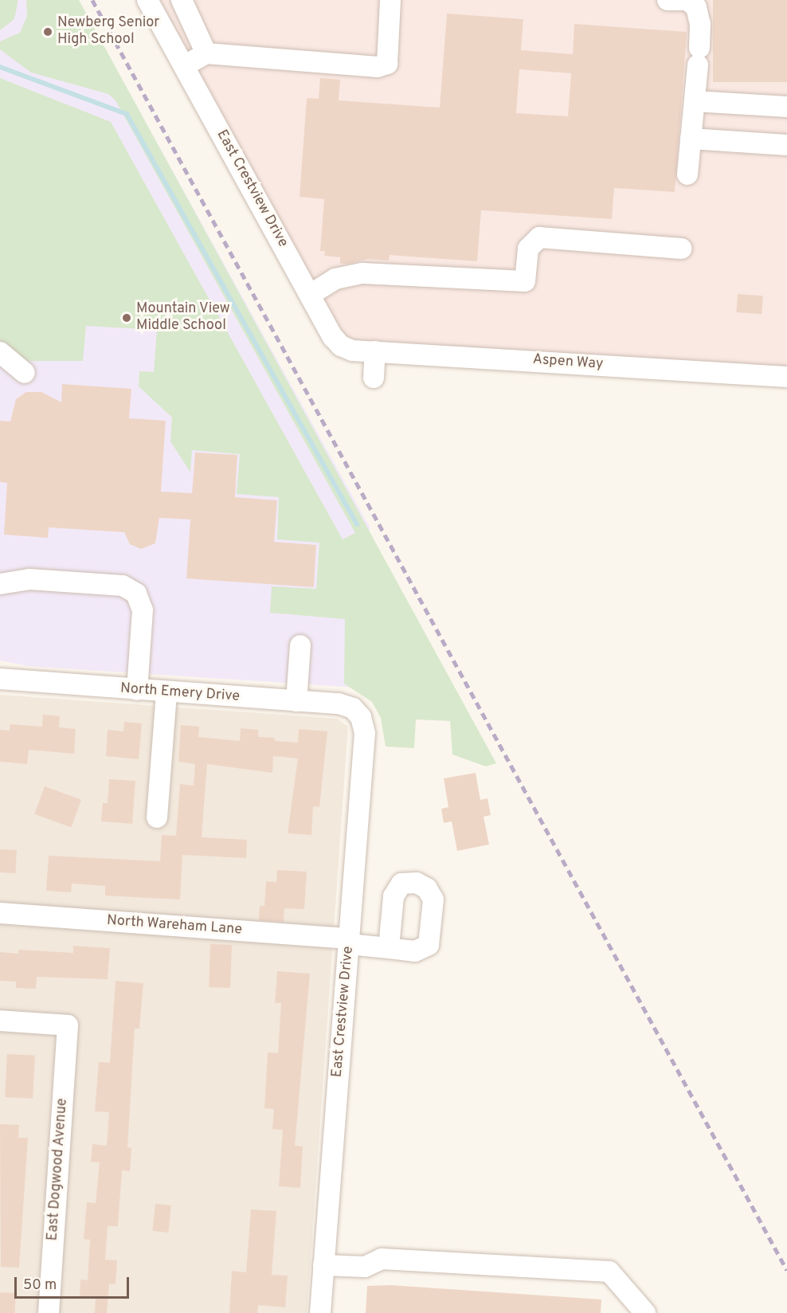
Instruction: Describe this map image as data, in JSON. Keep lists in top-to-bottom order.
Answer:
{
  "streets": {
    "street": [
      "East Crestview Drive",
      "Aspen Way",
      "North Emery Drive",
      "North Wareham Lane",
      "East Dogwood Avenue"
    ]
  },
  "crossings": [
    ["East Crestview Drive", "Aspen Way"],
    ["East Crestview Drive", "North Emery Drive"],
    ["East Crestview Drive", "North Wareham Lane"]
  ],
  "places": ["Newberg Senior High School", "Mountain View Middle School"],
  "scale_bar": "50 m"
}
